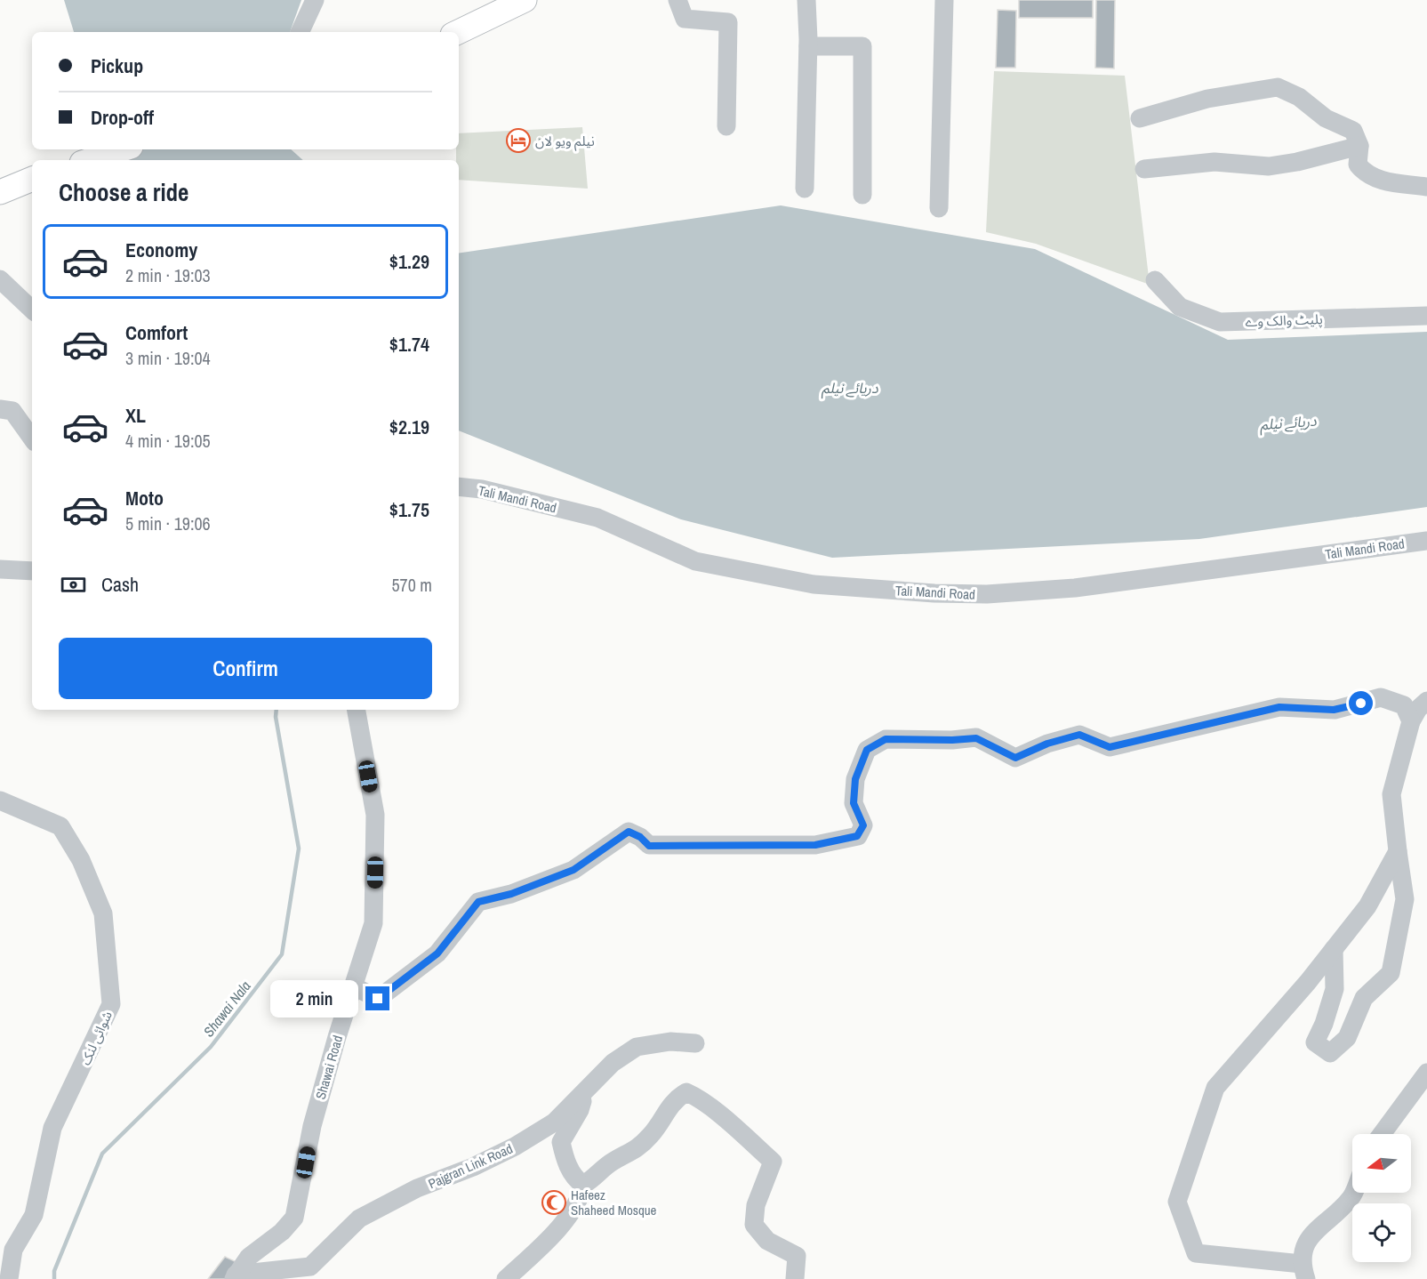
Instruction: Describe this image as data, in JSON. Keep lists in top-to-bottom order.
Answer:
{
  "streets": {
    "street": [
      "پلیٹ والک وے",
      "Tali Mandi Road",
      "شوائی لنک",
      "Shawai Road",
      "Pajgran Link Road"
    ]
  },
  "crossings": [
    ["Shawai Road", "Pajgran Link Road"]
  ],
  "water": ["دریائے نیلم", "Shawai Nala"],
  "places": {
    "hotel": ["نیلم ویو لان"],
    "mosque": ["Hafeez Shaheed Mosque"]
  },
  "north": "left",
  "page": {
    "banner": ["Pickup", "Drop-off"],
    "heading": "Choose a ride",
    "list": [
      {
        "name": "Economy",
        "note": "2 min · 19:03",
        "value": "$1.29"
      },
      {
        "name": "Comfort",
        "note": "3 min · 19:04",
        "value": "$1.74"
      },
      {
        "name": "XL",
        "note": "4 min · 19:05",
        "value": "$2.19"
      },
      {
        "name": "Moto",
        "note": "5 min · 19:06",
        "value": "$1.75"
      }
    ],
    "pay": ["Cash", "570 m"],
    "buttons": "Confirm",
    "bubble": "2 min"
  }
}
